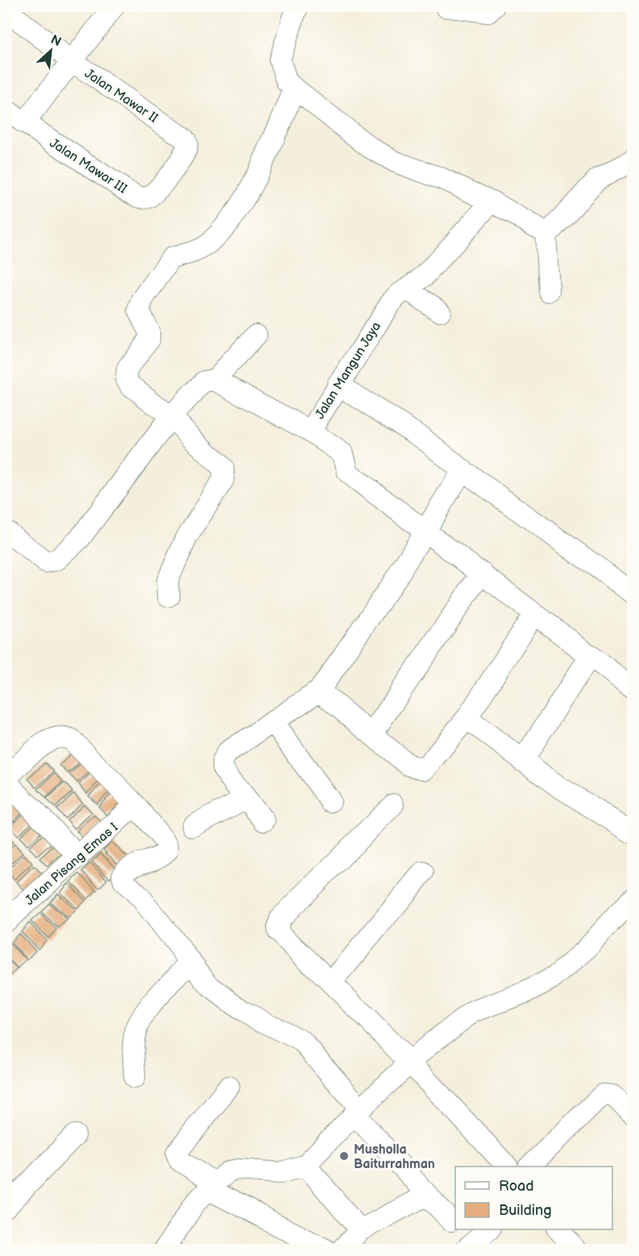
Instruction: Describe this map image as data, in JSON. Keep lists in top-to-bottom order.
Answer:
{
  "streets": {
    "street": [
      "Jalan Mawar II",
      "Jalan Mawar III",
      "Jalan Mangun Jaya",
      "Jalan Pisang Emas I"
    ]
  },
  "crossings": [
    ["Jalan Mawar II", "Jalan Mawar III"]
  ],
  "places": ["Musholla Baiturrahman"],
  "legend": ["Road", "Building"],
  "north": "top right"
}
